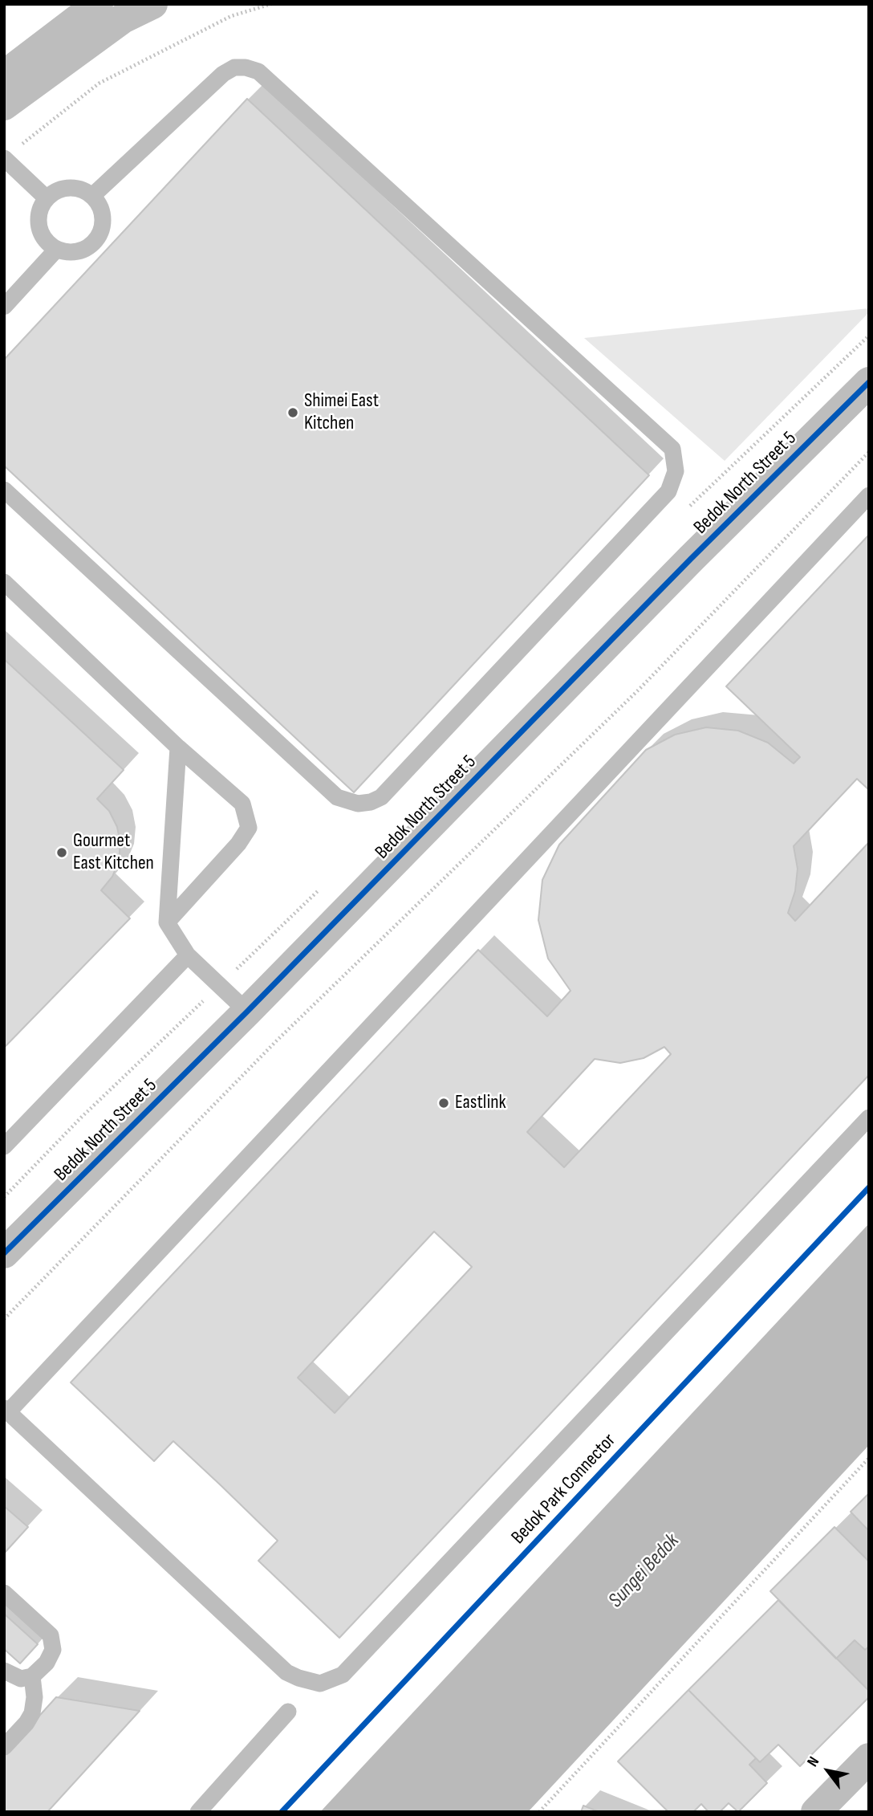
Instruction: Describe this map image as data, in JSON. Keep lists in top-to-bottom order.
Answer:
{
  "streets": {
    "street": ["Bedok North Street 5"],
    "cycle path": ["Bedok Park Connector"]
  },
  "water": ["Sungei Bedok"],
  "places": ["Shimei East Kitchen", "Gourmet East Kitchen", "Eastlink"],
  "north": "top left"
}
